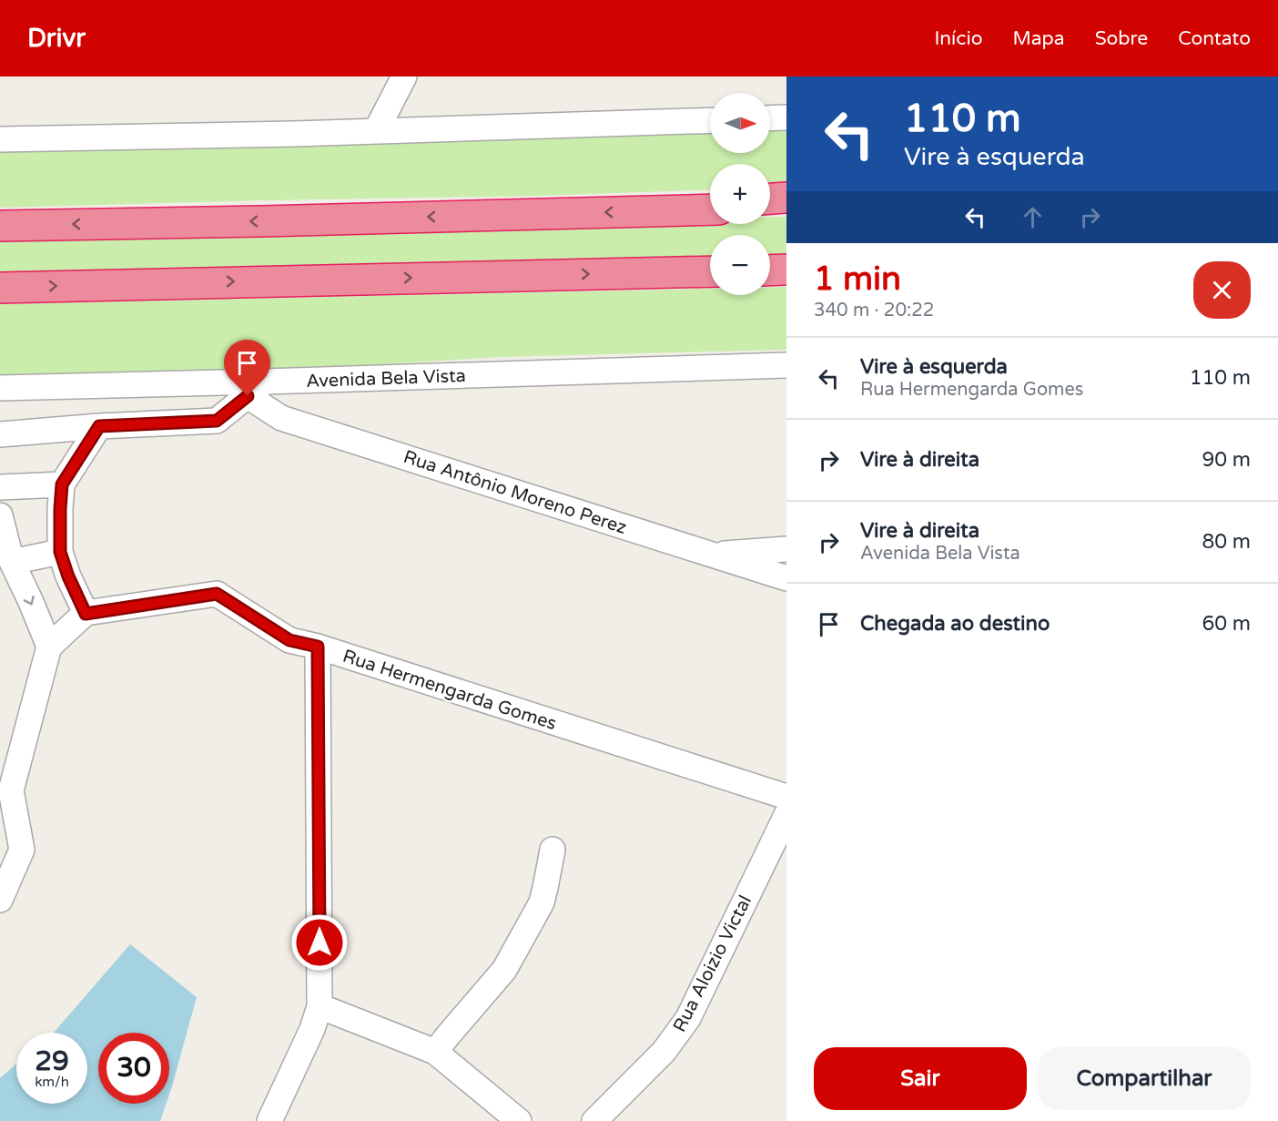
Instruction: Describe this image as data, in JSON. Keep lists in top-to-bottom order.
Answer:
{
  "streets": {
    "street": [
      "Avenida Bela Vista",
      "Rua Antônio Moreno Perez",
      "Rua Hermengarda Gomes",
      "Rua Aloizio Victal"
    ]
  },
  "crossings": [
    ["Avenida Bela Vista", "Rua Antônio Moreno Perez"]
  ],
  "north": "right",
  "page": {
    "header": "Drivr",
    "nav": [
      "Início",
      "Mapa",
      "Sobre",
      "Contato"
    ],
    "turn": ["110 m", "Vire à esquerda"],
    "map_buttons": ["+", "−"],
    "heading": ["1 min", "340 m · 20:22"],
    "list": [
      {
        "name": "Vire à esquerda",
        "note": "Rua Hermengarda Gomes",
        "value": "110 m"
      },
      {
        "name": "Vire à direita",
        "value": "90 m"
      },
      {
        "name": "Vire à direita",
        "note": "Avenida Bela Vista",
        "value": "80 m"
      },
      {
        "name": "Chegada ao destino",
        "value": "60 m"
      }
    ],
    "speed": "29 km/h",
    "limit": "30",
    "buttons": ["Sair", "Compartilhar"]
  }
}
